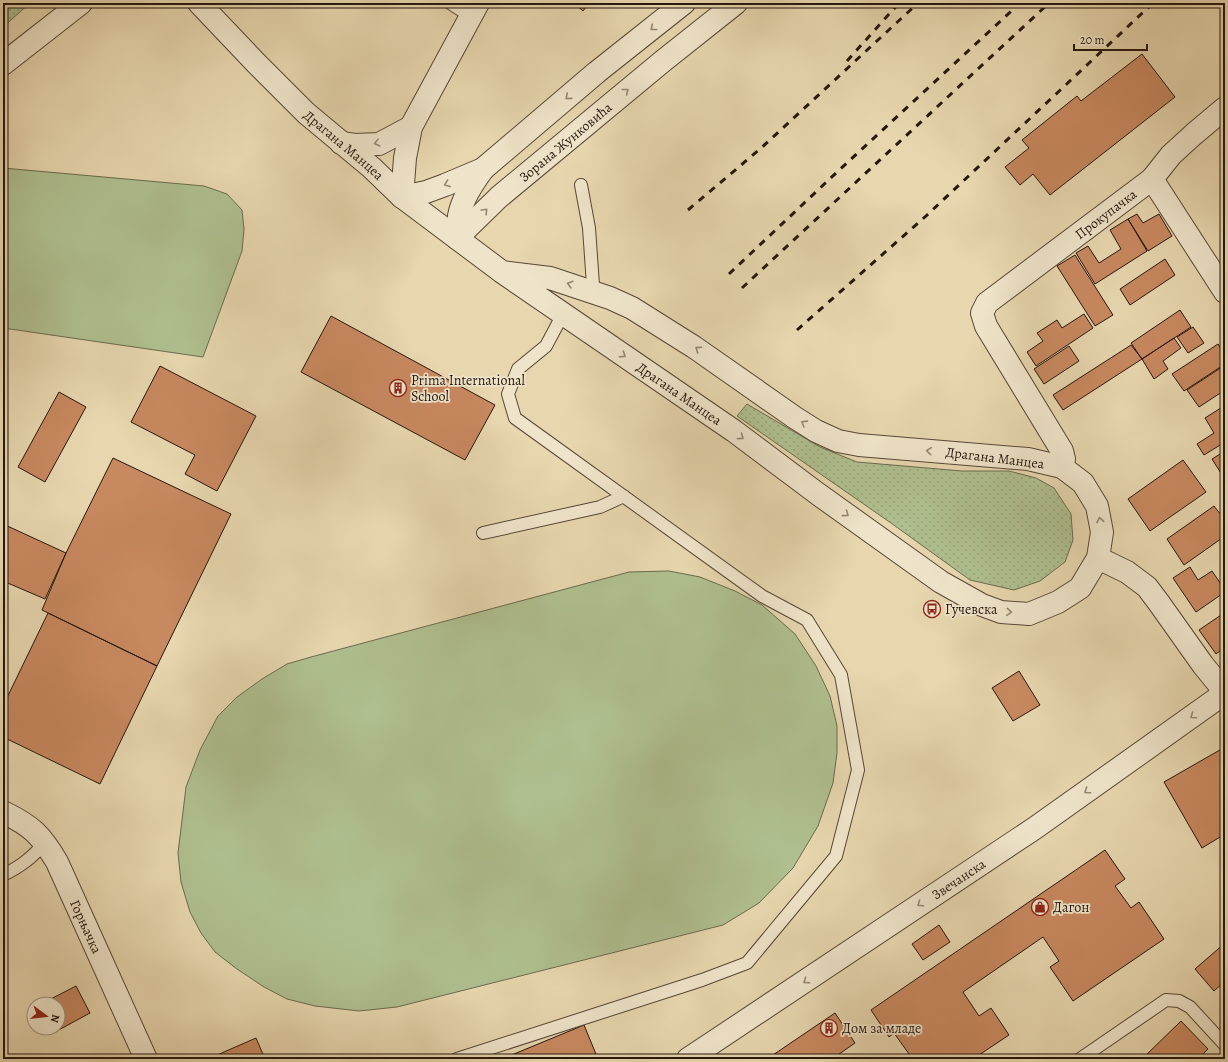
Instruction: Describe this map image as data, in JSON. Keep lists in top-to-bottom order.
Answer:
{
  "streets": {
    "street": [
      "Зорана Жунковића",
      "Драгана Манцеа",
      "Прокупачка",
      "Звечанска",
      "Горњачка"
    ]
  },
  "crossings": [
    ["Зорана Жунковића", "Драгана Манцеа"],
    ["Драгана Манцеа", "Прокупачка"]
  ],
  "one_way": ["Звечанска"],
  "places": {
    "building": ["Prima International School", "Дом за младе"],
    "bus stop": ["Гучевска"],
    "shop": ["Дагон"]
  },
  "scale_bar": "20 m",
  "north": "right"
}
